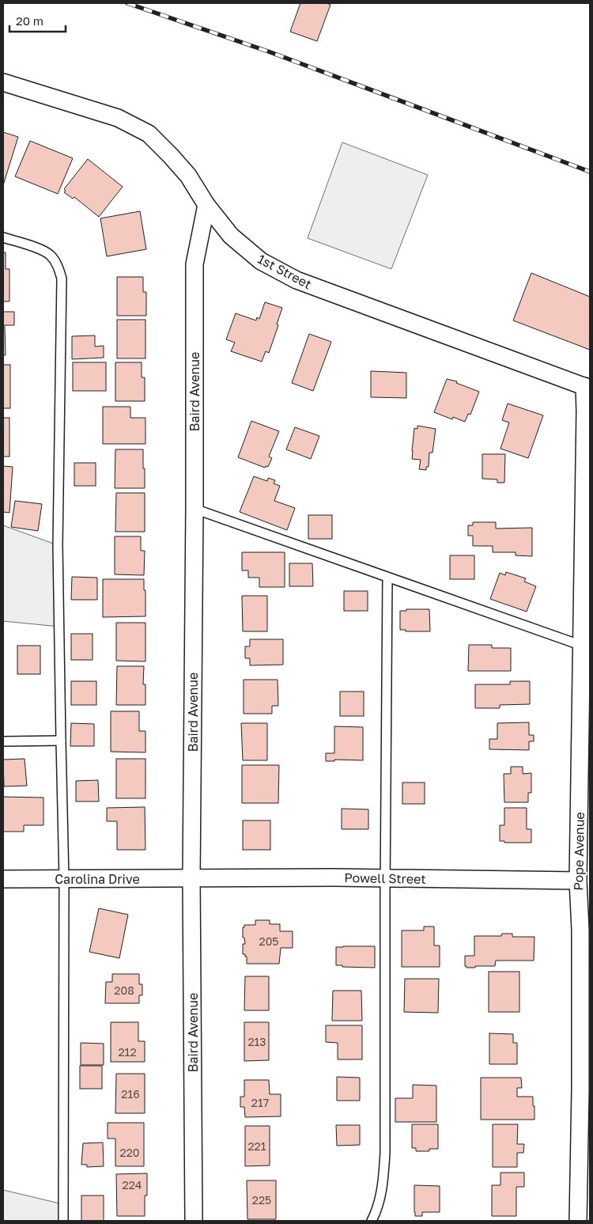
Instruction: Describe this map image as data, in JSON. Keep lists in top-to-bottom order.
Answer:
{
  "streets": {
    "street": [
      "1st Street",
      "Baird Avenue",
      "Pope Avenue",
      "Powell Street",
      "Carolina Drive"
    ]
  },
  "crossings": [
    ["1st Street", "Baird Avenue"],
    ["1st Street", "Pope Avenue"],
    ["Baird Avenue", "Powell Street"],
    ["Baird Avenue", "Carolina Drive"],
    ["Pope Avenue", "Powell Street"],
    ["Powell Street", "Carolina Drive"]
  ],
  "house_numbers": [
    "205",
    "208",
    "213",
    "212",
    "216",
    "217",
    "221",
    "220",
    "224",
    "225"
  ],
  "scale_bar": "20 m"
}
